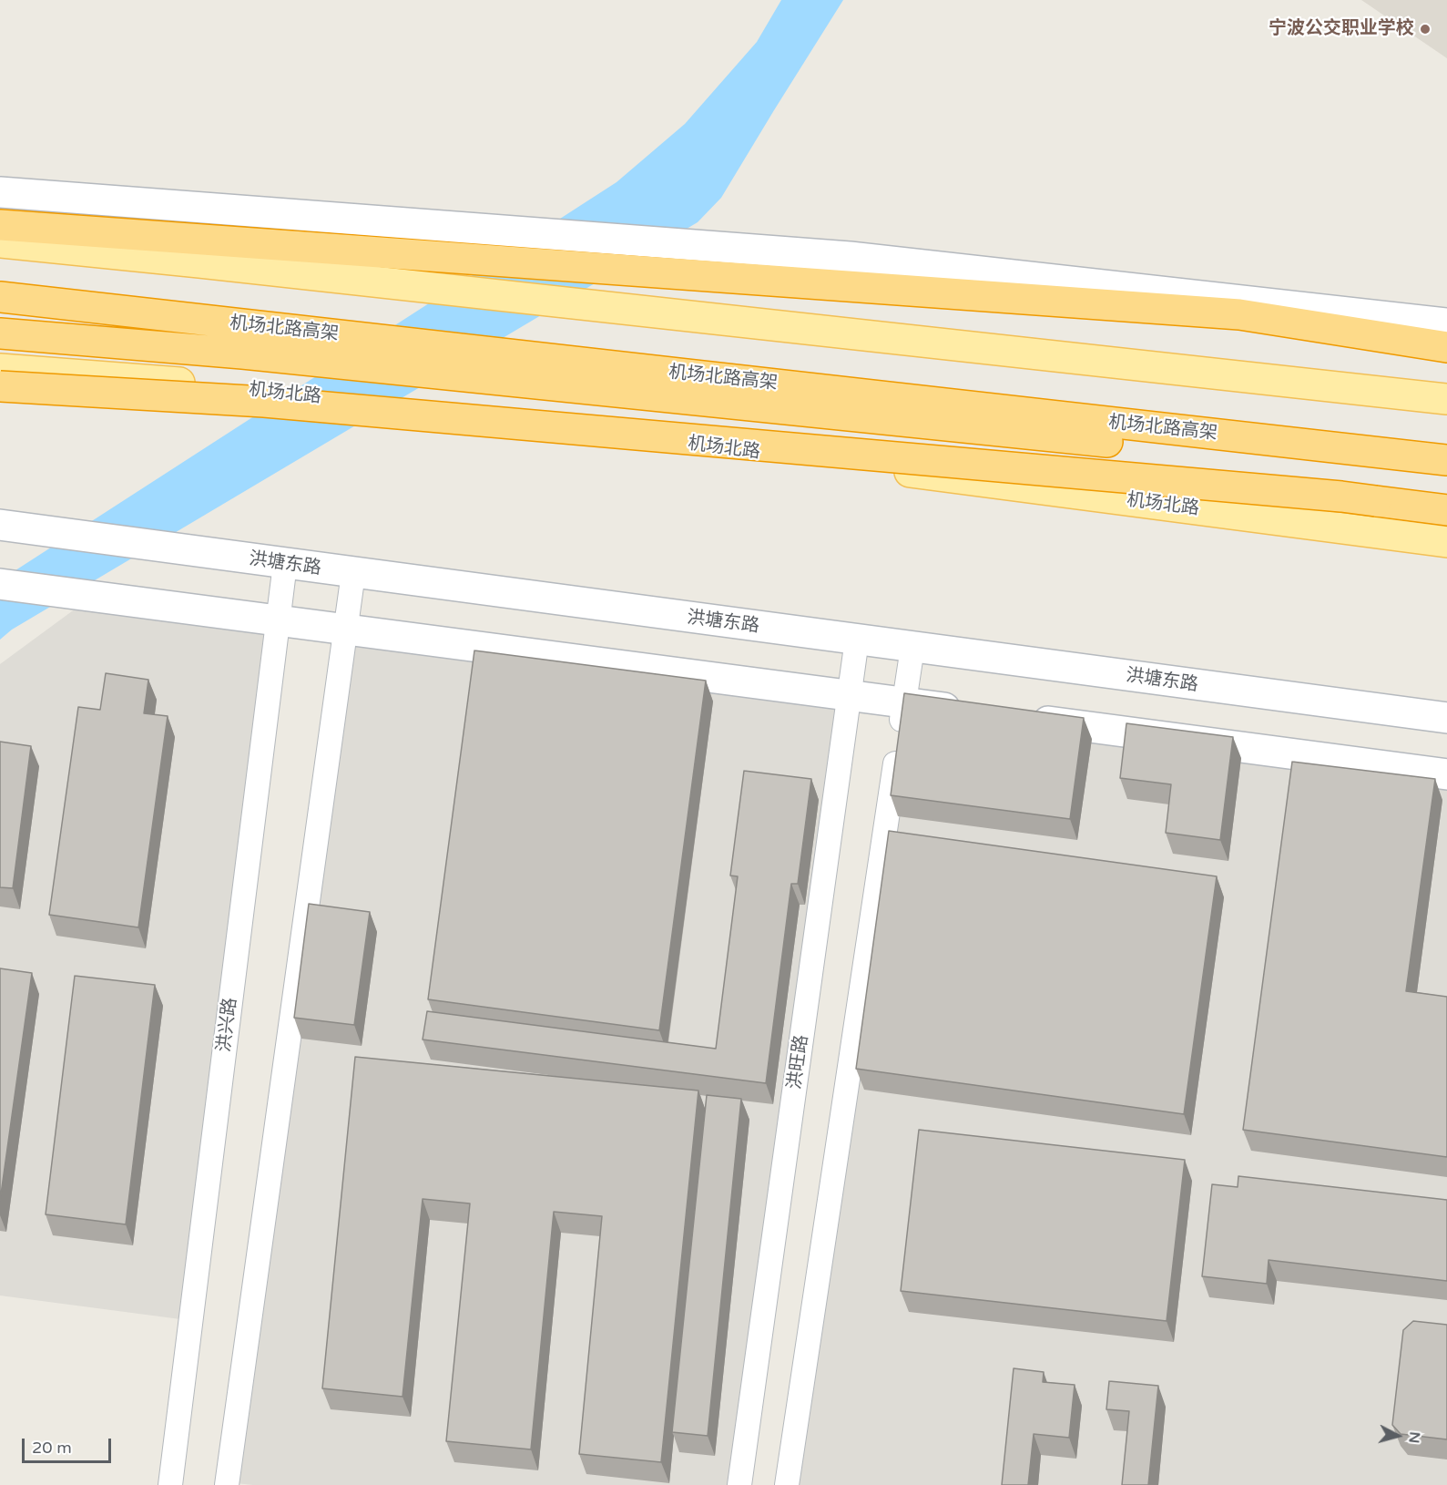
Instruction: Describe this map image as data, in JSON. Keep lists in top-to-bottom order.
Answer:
{
  "streets": {
    "highway": ["机场北路高架"],
    "main road": ["机场北路", "洪塘东路"],
    "street": ["洪兴路", "洪旺路"]
  },
  "crossings": [
    ["洪塘东路", "洪兴路"],
    ["洪塘东路", "洪旺路"]
  ],
  "places": ["宁波公交职业学校"],
  "scale_bar": "20 m",
  "north": "right"
}
